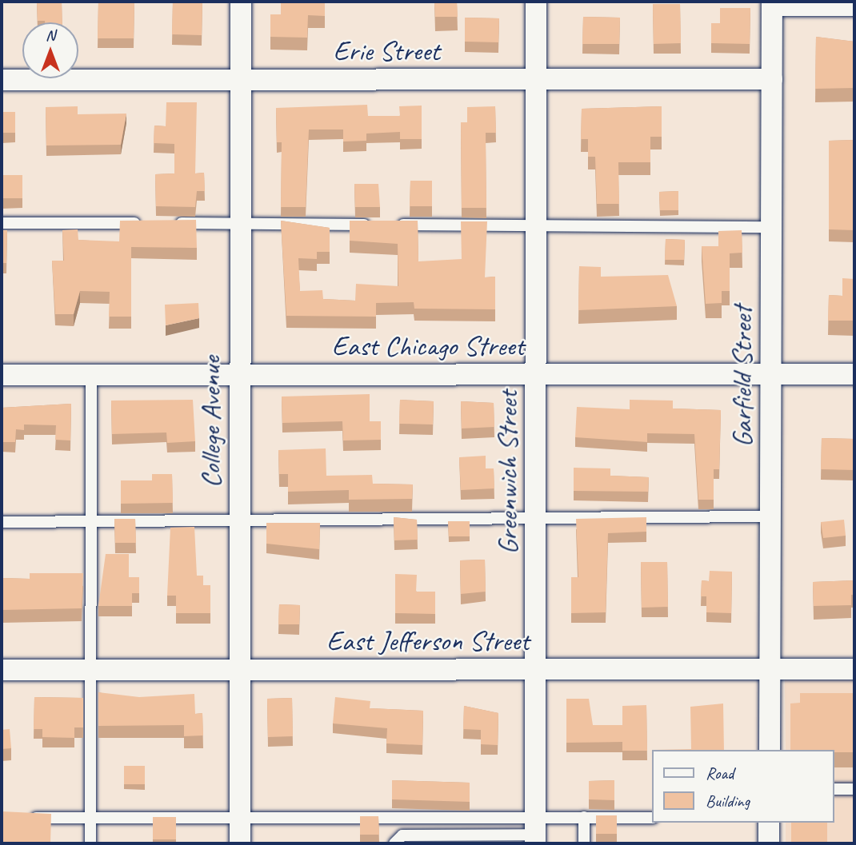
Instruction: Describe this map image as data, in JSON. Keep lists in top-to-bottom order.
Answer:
{
  "streets": {
    "street": [
      "Erie Street",
      "East Chicago Street",
      "Garfield Street",
      "College Avenue",
      "Greenwich Street",
      "East Jefferson Street"
    ]
  },
  "crossings": [
    ["Erie Street", "Garfield Street"],
    ["Erie Street", "College Avenue"],
    ["Erie Street", "Greenwich Street"],
    ["East Chicago Street", "Garfield Street"],
    ["East Chicago Street", "College Avenue"],
    ["East Chicago Street", "Greenwich Street"],
    ["Garfield Street", "East Jefferson Street"],
    ["College Avenue", "East Jefferson Street"],
    ["Greenwich Street", "East Jefferson Street"]
  ],
  "legend": ["Road", "Building"],
  "north": "top"
}
